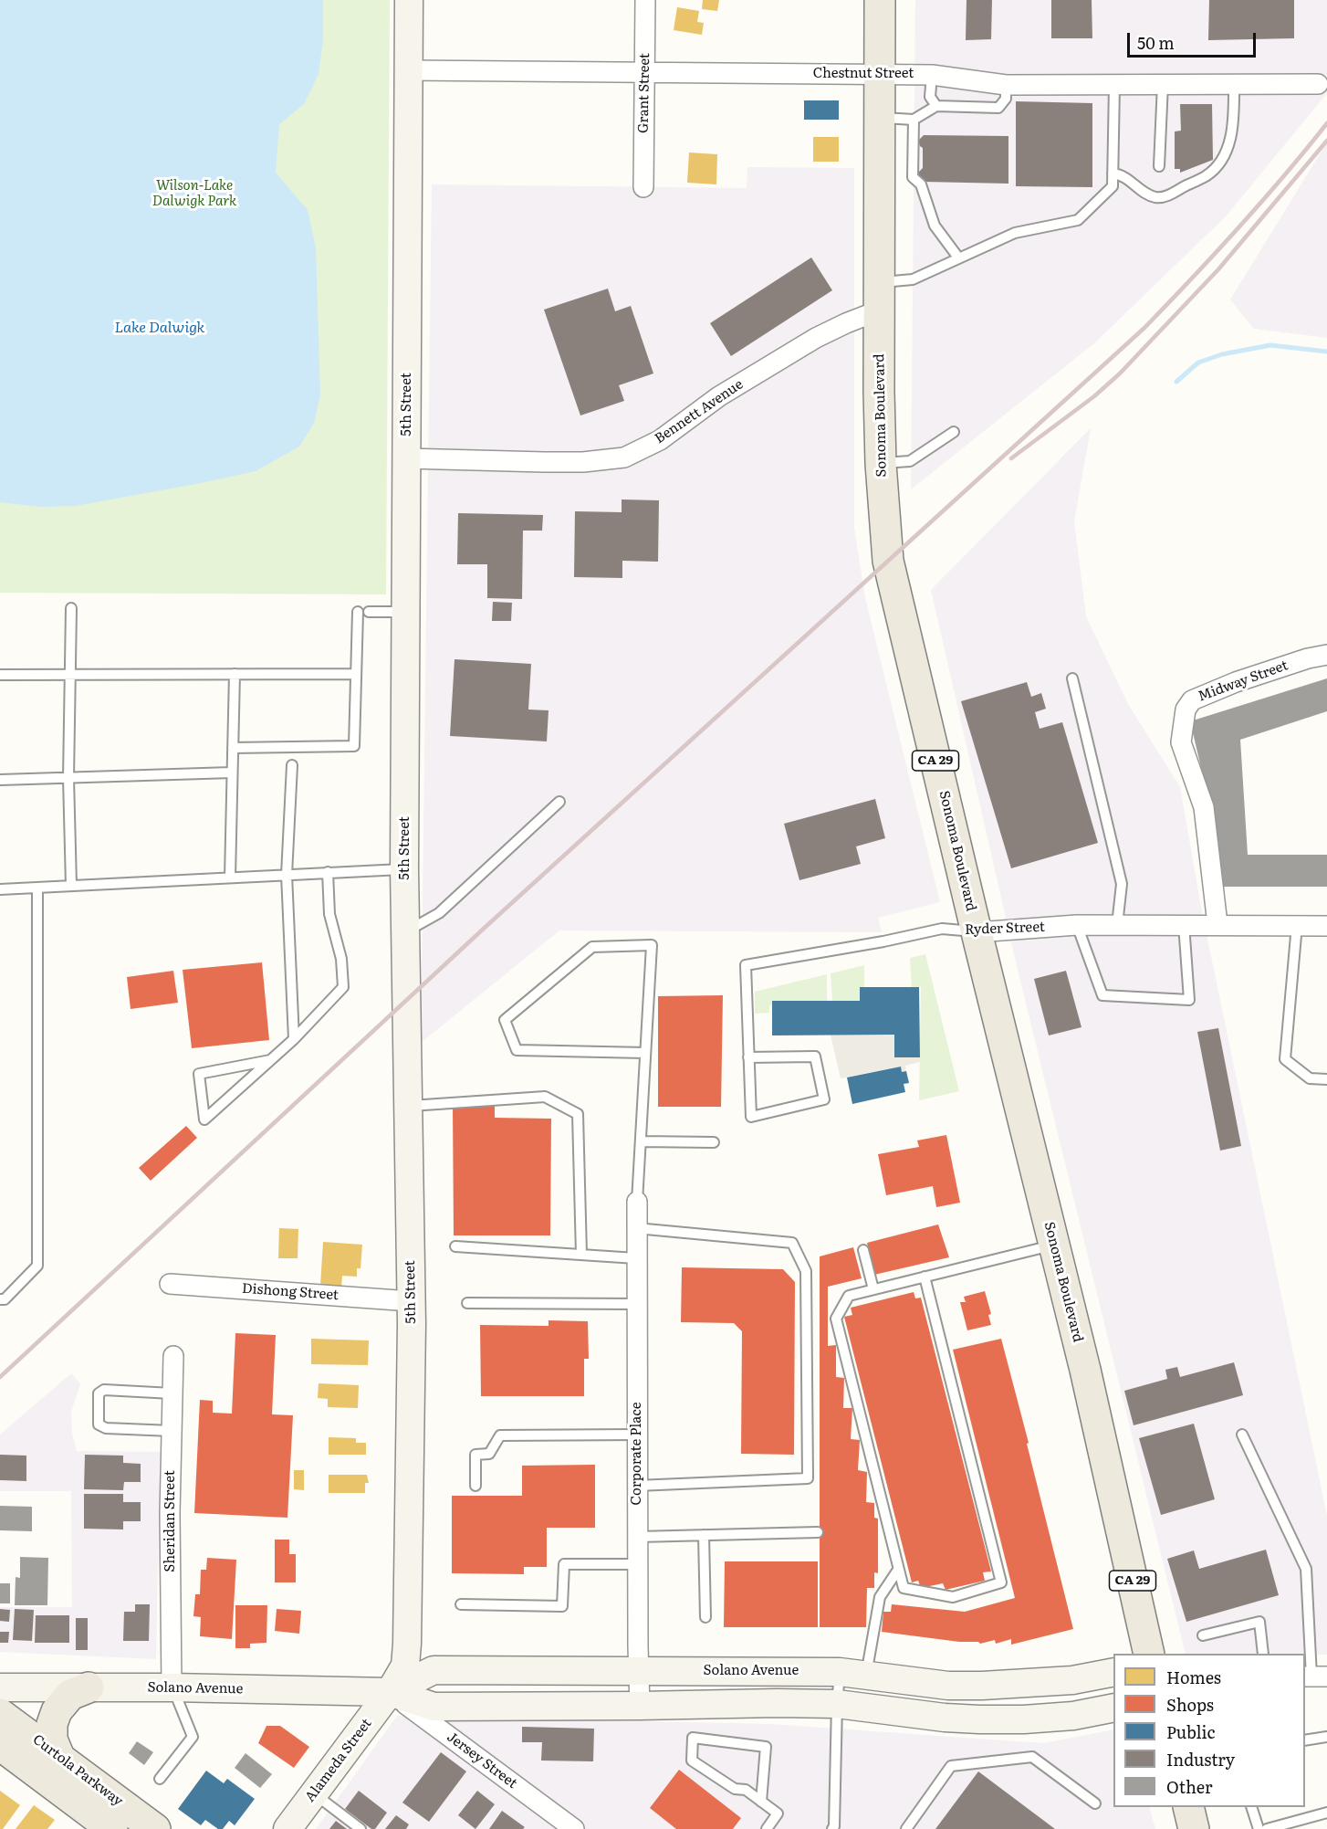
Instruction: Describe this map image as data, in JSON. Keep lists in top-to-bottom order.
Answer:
{
  "streets": {
    "main road": ["Sonoma Boulevard", "CA 29", "Curtola Parkway"],
    "street": [
      "Chestnut Street",
      "Grant Street",
      "5th Street",
      "Bennett Avenue",
      "Midway Street",
      "Ryder Street",
      "Dishong Street",
      "Corporate Place",
      "Sheridan Street",
      "Solano Avenue",
      "Alameda Street",
      "Jersey Street"
    ]
  },
  "crossings": [
    ["Chestnut Street", "Grant Street"],
    ["Chestnut Street", "5th Street"],
    ["Chestnut Street", "Sonoma Boulevard"],
    ["5th Street", "Bennett Avenue"],
    ["5th Street", "Dishong Street"],
    ["5th Street", "Solano Avenue"],
    ["5th Street", "Alameda Street"],
    ["5th Street", "Jersey Street"],
    ["Bennett Avenue", "Sonoma Boulevard"],
    ["Sonoma Boulevard", "Ryder Street"],
    ["Midway Street", "Ryder Street"],
    ["Corporate Place", "Solano Avenue"],
    ["Sheridan Street", "Solano Avenue"],
    ["Solano Avenue", "Alameda Street"],
    ["Solano Avenue", "Jersey Street"],
    ["Alameda Street", "Jersey Street"]
  ],
  "water": ["Lake Dalwigk"],
  "parks": ["Wilson-Lake Dalwigk Park"],
  "legend": [
    "Homes",
    "Shops",
    "Public",
    "Industry",
    "Other"
  ],
  "scale_bar": "50 m"
}
